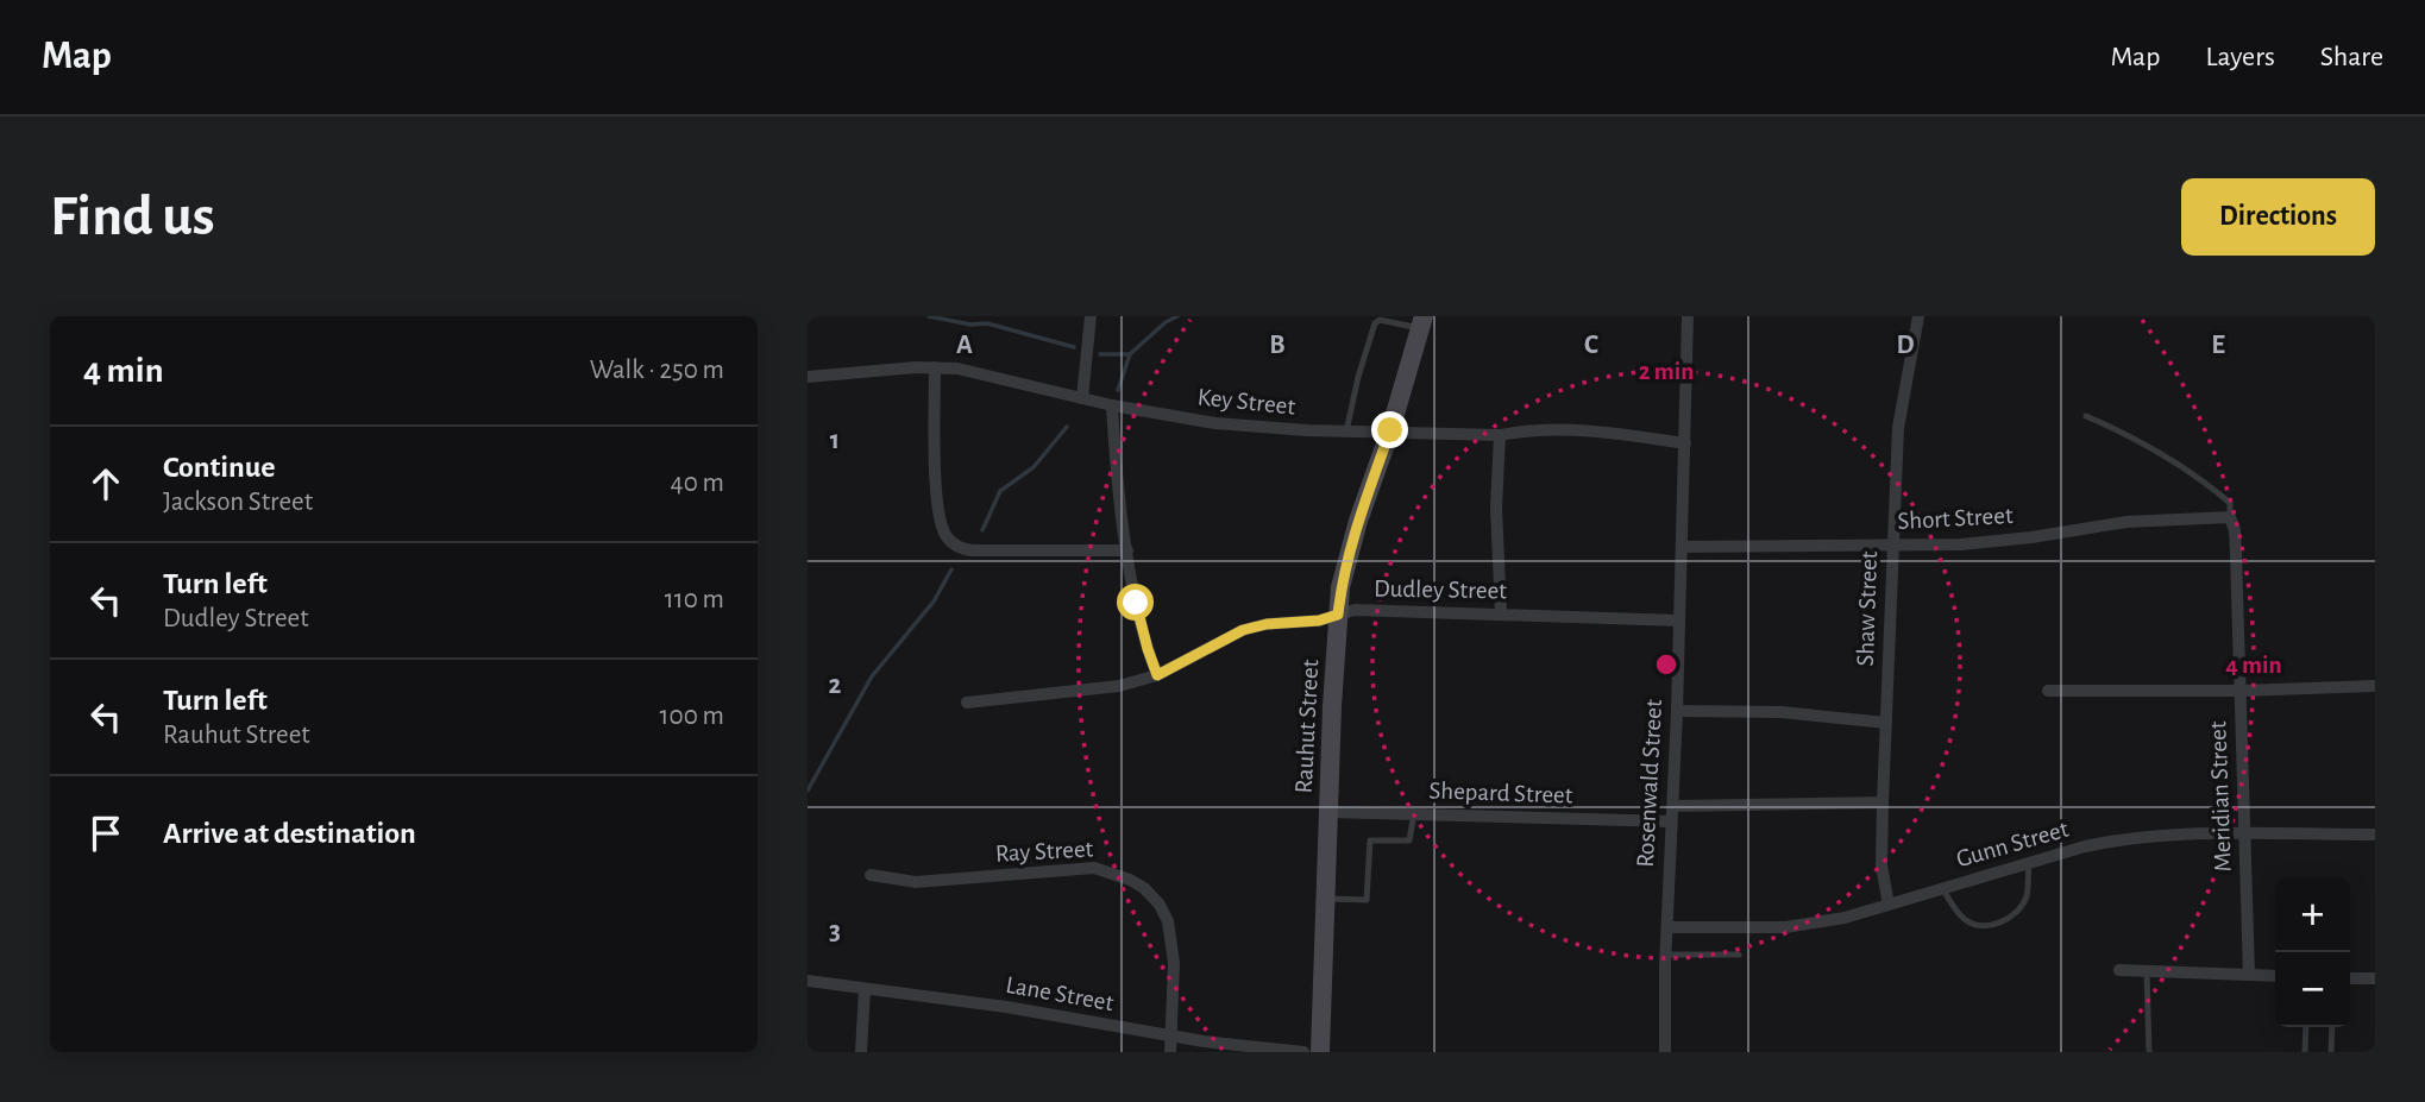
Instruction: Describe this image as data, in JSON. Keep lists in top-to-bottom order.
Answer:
{
  "streets": {
    "main road": ["Rauhut Street"],
    "street": [
      "Key Street",
      "Short Street",
      "Dudley Street",
      "Shaw Street",
      "Rosenwald Street",
      "Shepard Street",
      "Meridian Street",
      "Gunn Street",
      "Ray Street",
      "Lane Street"
    ]
  },
  "crossings": [
    ["Key Street", "Rauhut Street"],
    ["Key Street", "Rosenwald Street"],
    ["Short Street", "Shaw Street"],
    ["Short Street", "Rosenwald Street"],
    ["Short Street", "Meridian Street"],
    ["Dudley Street", "Rauhut Street"],
    ["Dudley Street", "Rosenwald Street"],
    ["Shaw Street", "Gunn Street"],
    ["Rauhut Street", "Shepard Street"],
    ["Rosenwald Street", "Shepard Street"],
    ["Rosenwald Street", "Gunn Street"],
    ["Meridian Street", "Gunn Street"],
    ["Ray Street", "Lane Street"]
  ],
  "page": {
    "header": "Map",
    "nav": ["Map", "Layers", "Share"],
    "buttons": "Directions",
    "title": "Find us",
    "heading": ["4 min", "Walk · 250 m"],
    "list": [
      ["Continue", "Jackson Street", "40 m"],
      ["Turn left", "Dudley Street", "110 m"],
      ["Turn left", "Rauhut Street", "100 m"],
      "Arrive at destination"
    ],
    "map_buttons": ["+", "−"]
  },
  "grid": {
    "columns": [
      "A",
      "B",
      "C",
      "D",
      "E"
    ],
    "rows": ["1", "2", "3"]
  },
  "rings": ["2 min", "4 min"]
}
